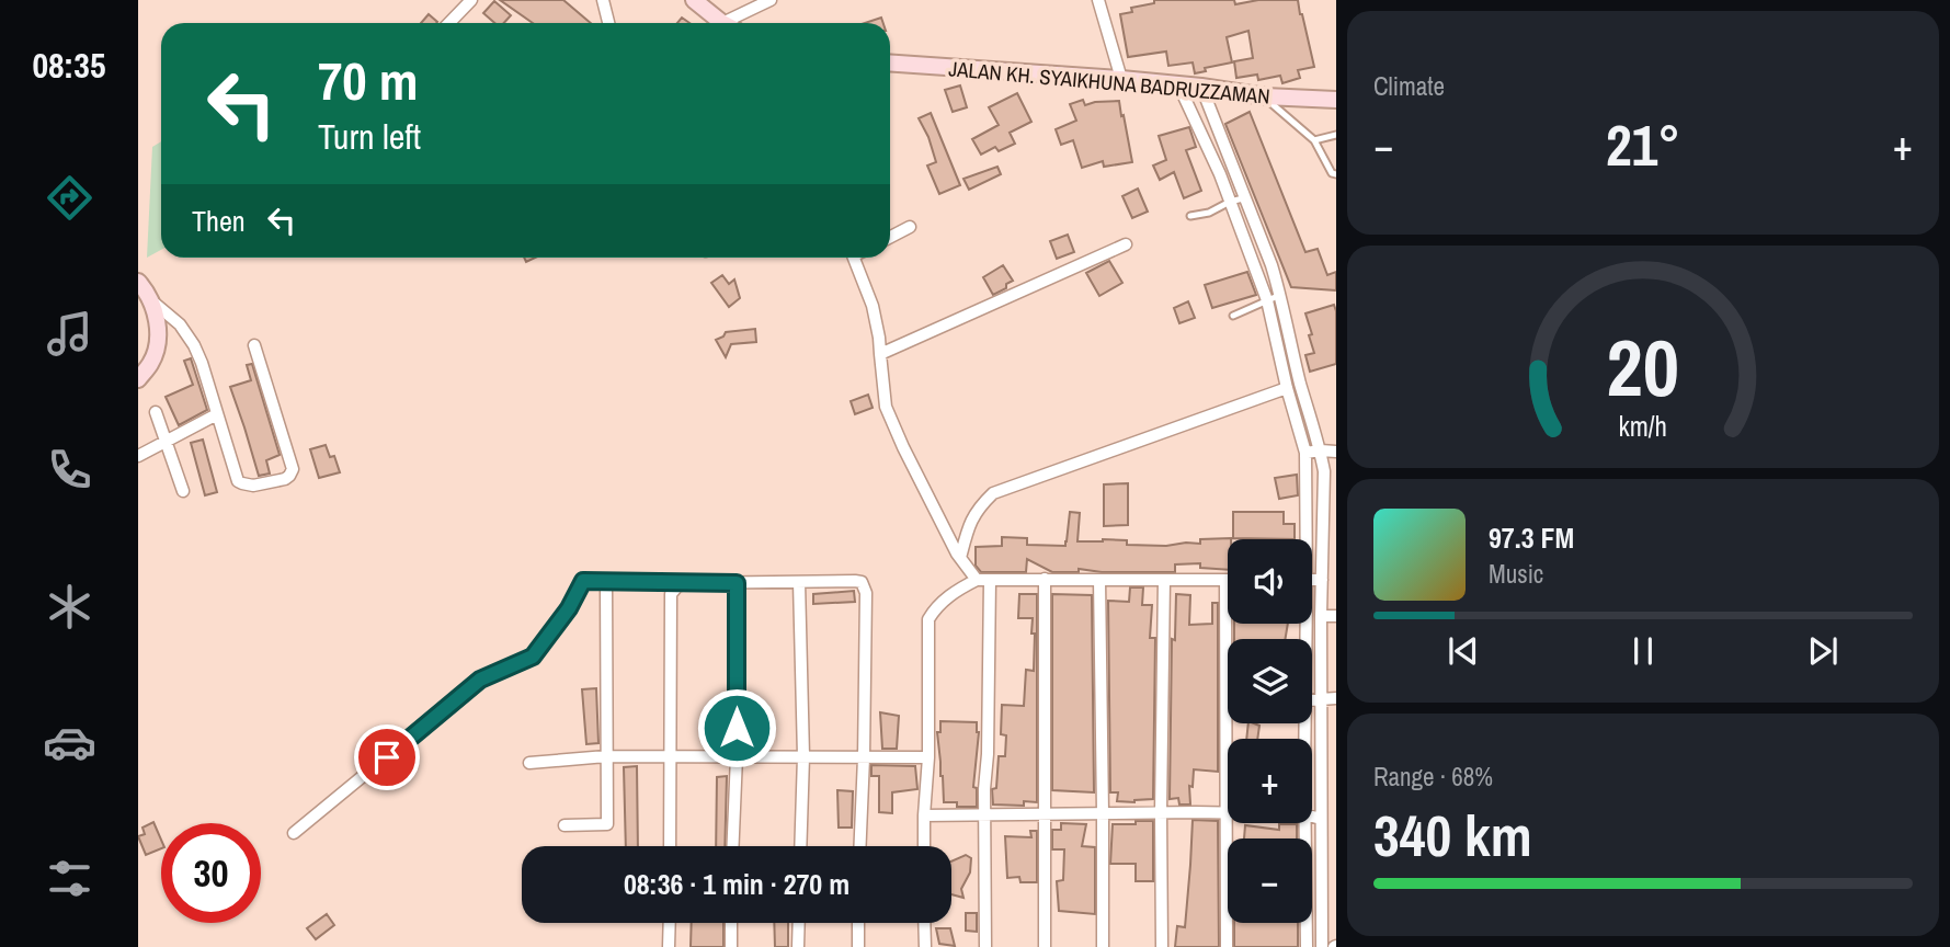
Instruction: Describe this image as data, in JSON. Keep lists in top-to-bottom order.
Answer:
{
  "streets": {
    "main road": ["JALAN KH. SYAIKHUNA BADRUZZAMAN"]
  },
  "page": {
    "tabs": "08:35",
    "tile": [
      "Climate",
      ["Range · 68%", "340 km"]
    ],
    "turn": ["70 m", "Turn left"],
    "heat": ["−", "21°", "+"],
    "then": "Then",
    "song": ["97.3 FM", "Music"],
    "map_buttons": ["+", "−"],
    "limit": "30",
    "trip": "08:36 · 1 min · 270 m",
    "gauge": ["20", "km/h"]
  }
}
